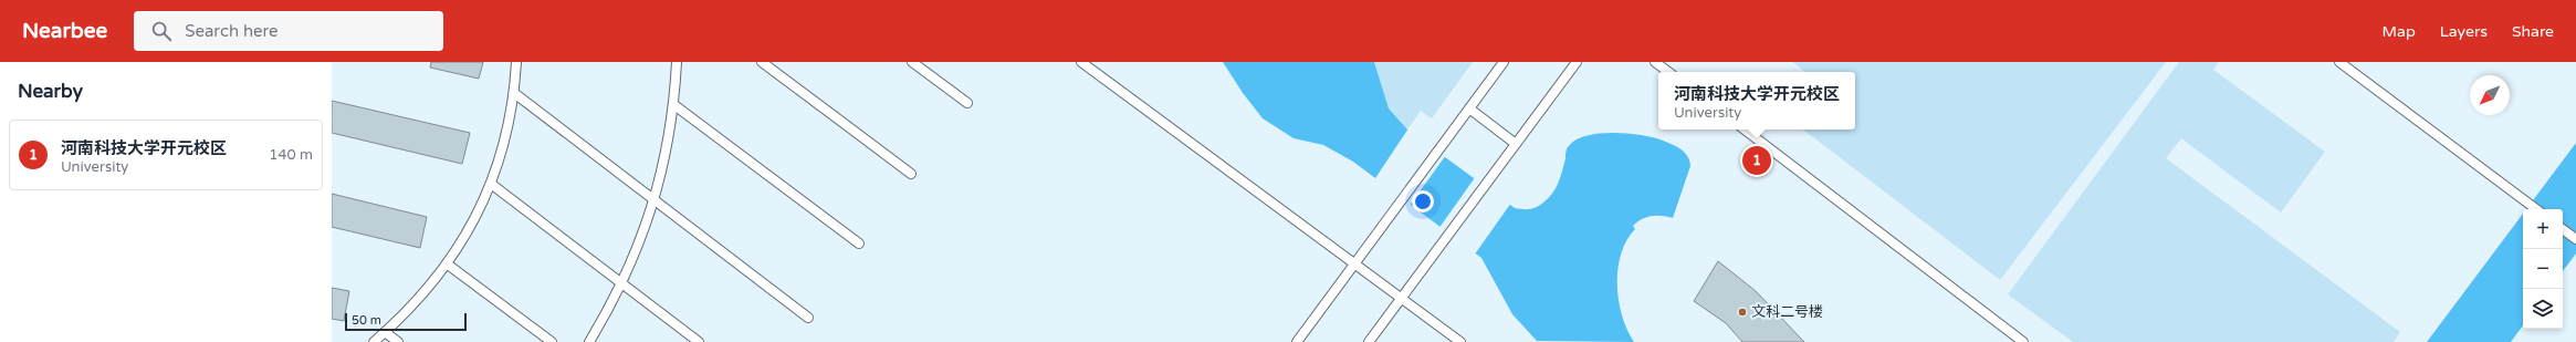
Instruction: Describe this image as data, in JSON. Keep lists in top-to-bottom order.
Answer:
{
  "places": ["文科二号楼"],
  "scale_bar": "50 m",
  "north": "bottom left",
  "page": {
    "header": "Nearbee",
    "search": "Search here",
    "nav": ["Map", "Layers", "Share"],
    "heading": "Nearby",
    "popup": ["河南科技大学开元校区", "University"],
    "list": [
      {
        "mark": "1",
        "name": "河南科技大学开元校区",
        "note": "University",
        "value": "140 m"
      }
    ],
    "pins": "1",
    "map_buttons": ["+", "−"],
    "scale": "50 m"
  }
}
